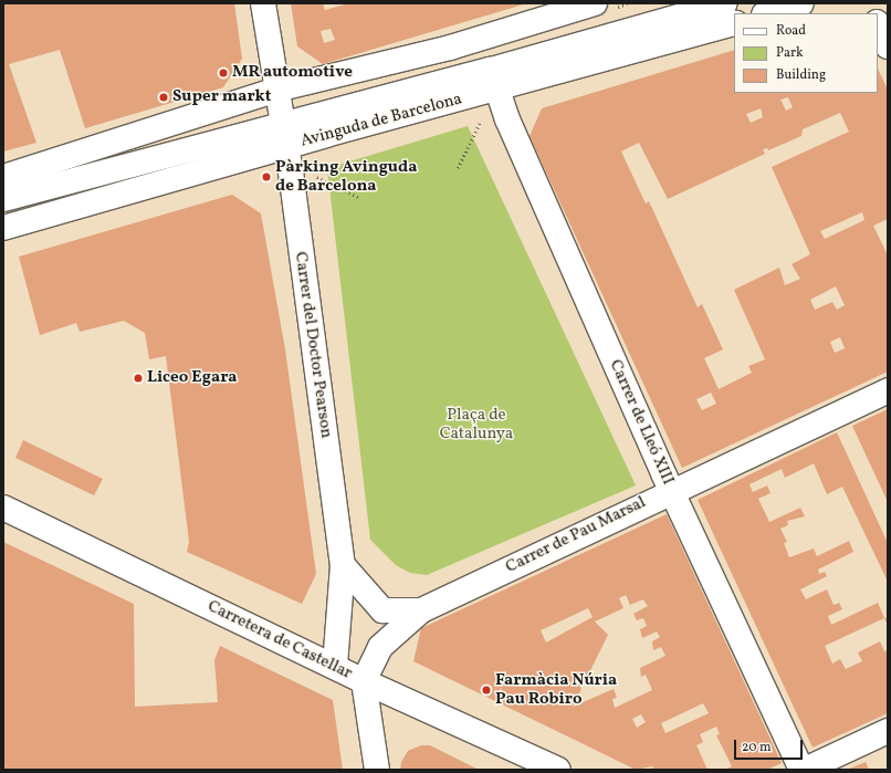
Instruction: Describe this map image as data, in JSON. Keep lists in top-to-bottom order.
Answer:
{
  "streets": {
    "street": [
      "Avinguda de Barcelona",
      "Carrer del Doctor Pearson",
      "Carrer de Lleó XIII",
      "Carrer de Pau Marsal",
      "Carretera de Castellar"
    ]
  },
  "crossings": [
    ["Avinguda de Barcelona", "Carrer del Doctor Pearson"],
    ["Avinguda de Barcelona", "Carrer de Lleó XIII"],
    ["Carrer del Doctor Pearson", "Carretera de Castellar"],
    ["Carrer de Lleó XIII", "Carrer de Pau Marsal"],
    ["Carrer de Pau Marsal", "Carretera de Castellar"]
  ],
  "parks": ["Plaça de Catalunya"],
  "places": [
    "MR automotive",
    "Super markt",
    "Pàrking Avinguda de Barcelona",
    "Liceo Egara",
    "Farmàcia Núria Pau Robiro"
  ],
  "legend": ["Road", "Park", "Building"],
  "scale_bar": "20 m"
}
